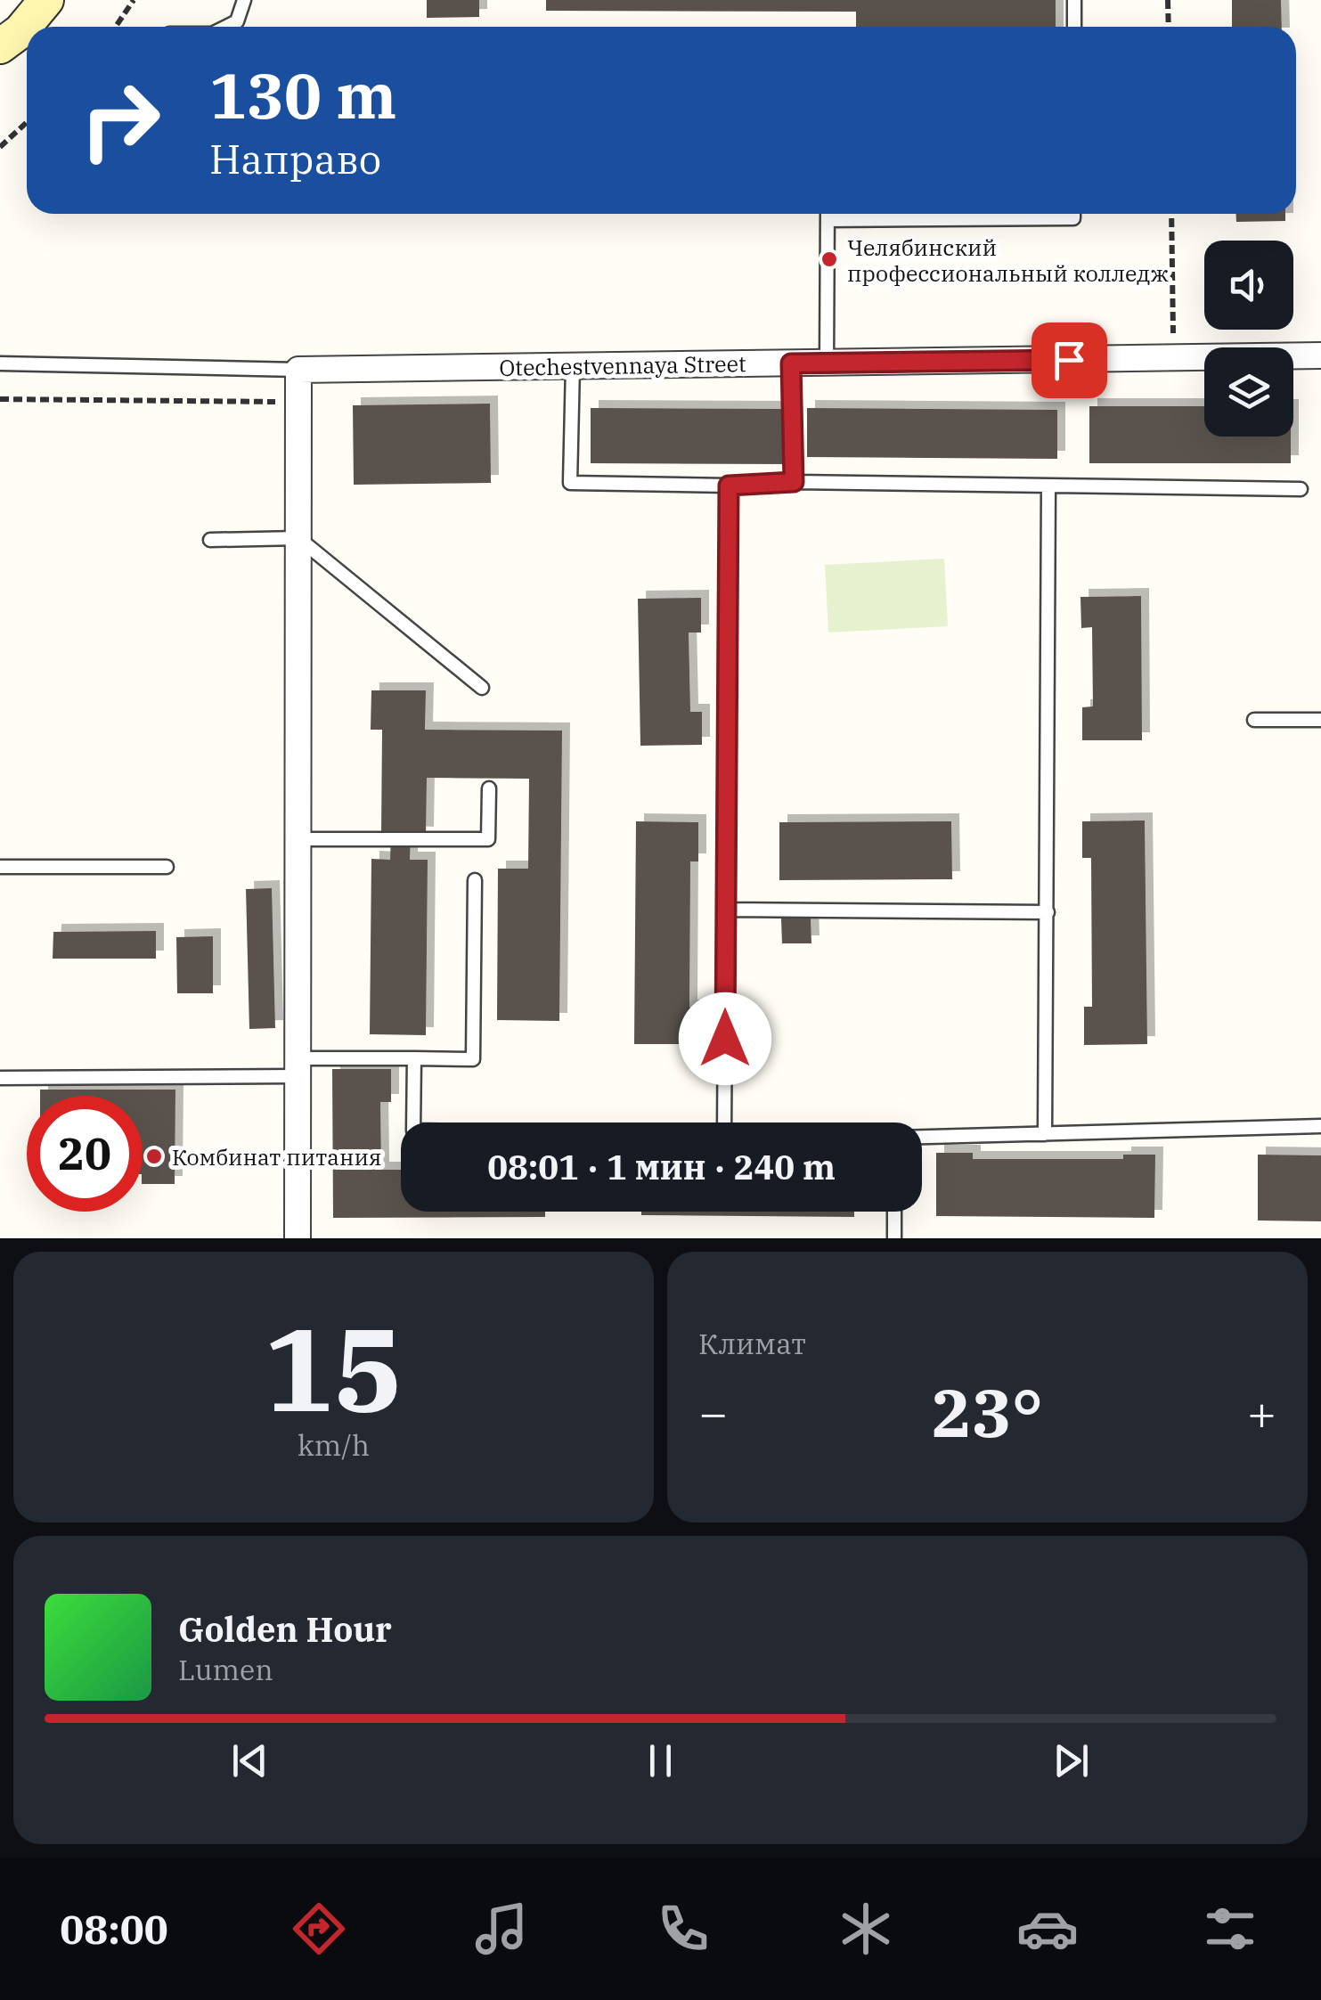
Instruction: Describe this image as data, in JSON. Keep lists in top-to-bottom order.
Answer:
{
  "streets": {
    "street": ["Otechestvennaya Street"]
  },
  "places": ["Челябинский профессиональный колледж", "Комбинат питания"],
  "page": {
    "turn": ["130 m", "Направо"],
    "limit": "20",
    "trip": "08:01 · 1 мин · 240 m",
    "tile": [
      ["15", "km/h"],
      "Климат"
    ],
    "heat": ["−", "23°", "+"],
    "song": ["Golden Hour", "Lumen"],
    "tabs": "08:00"
  }
}
